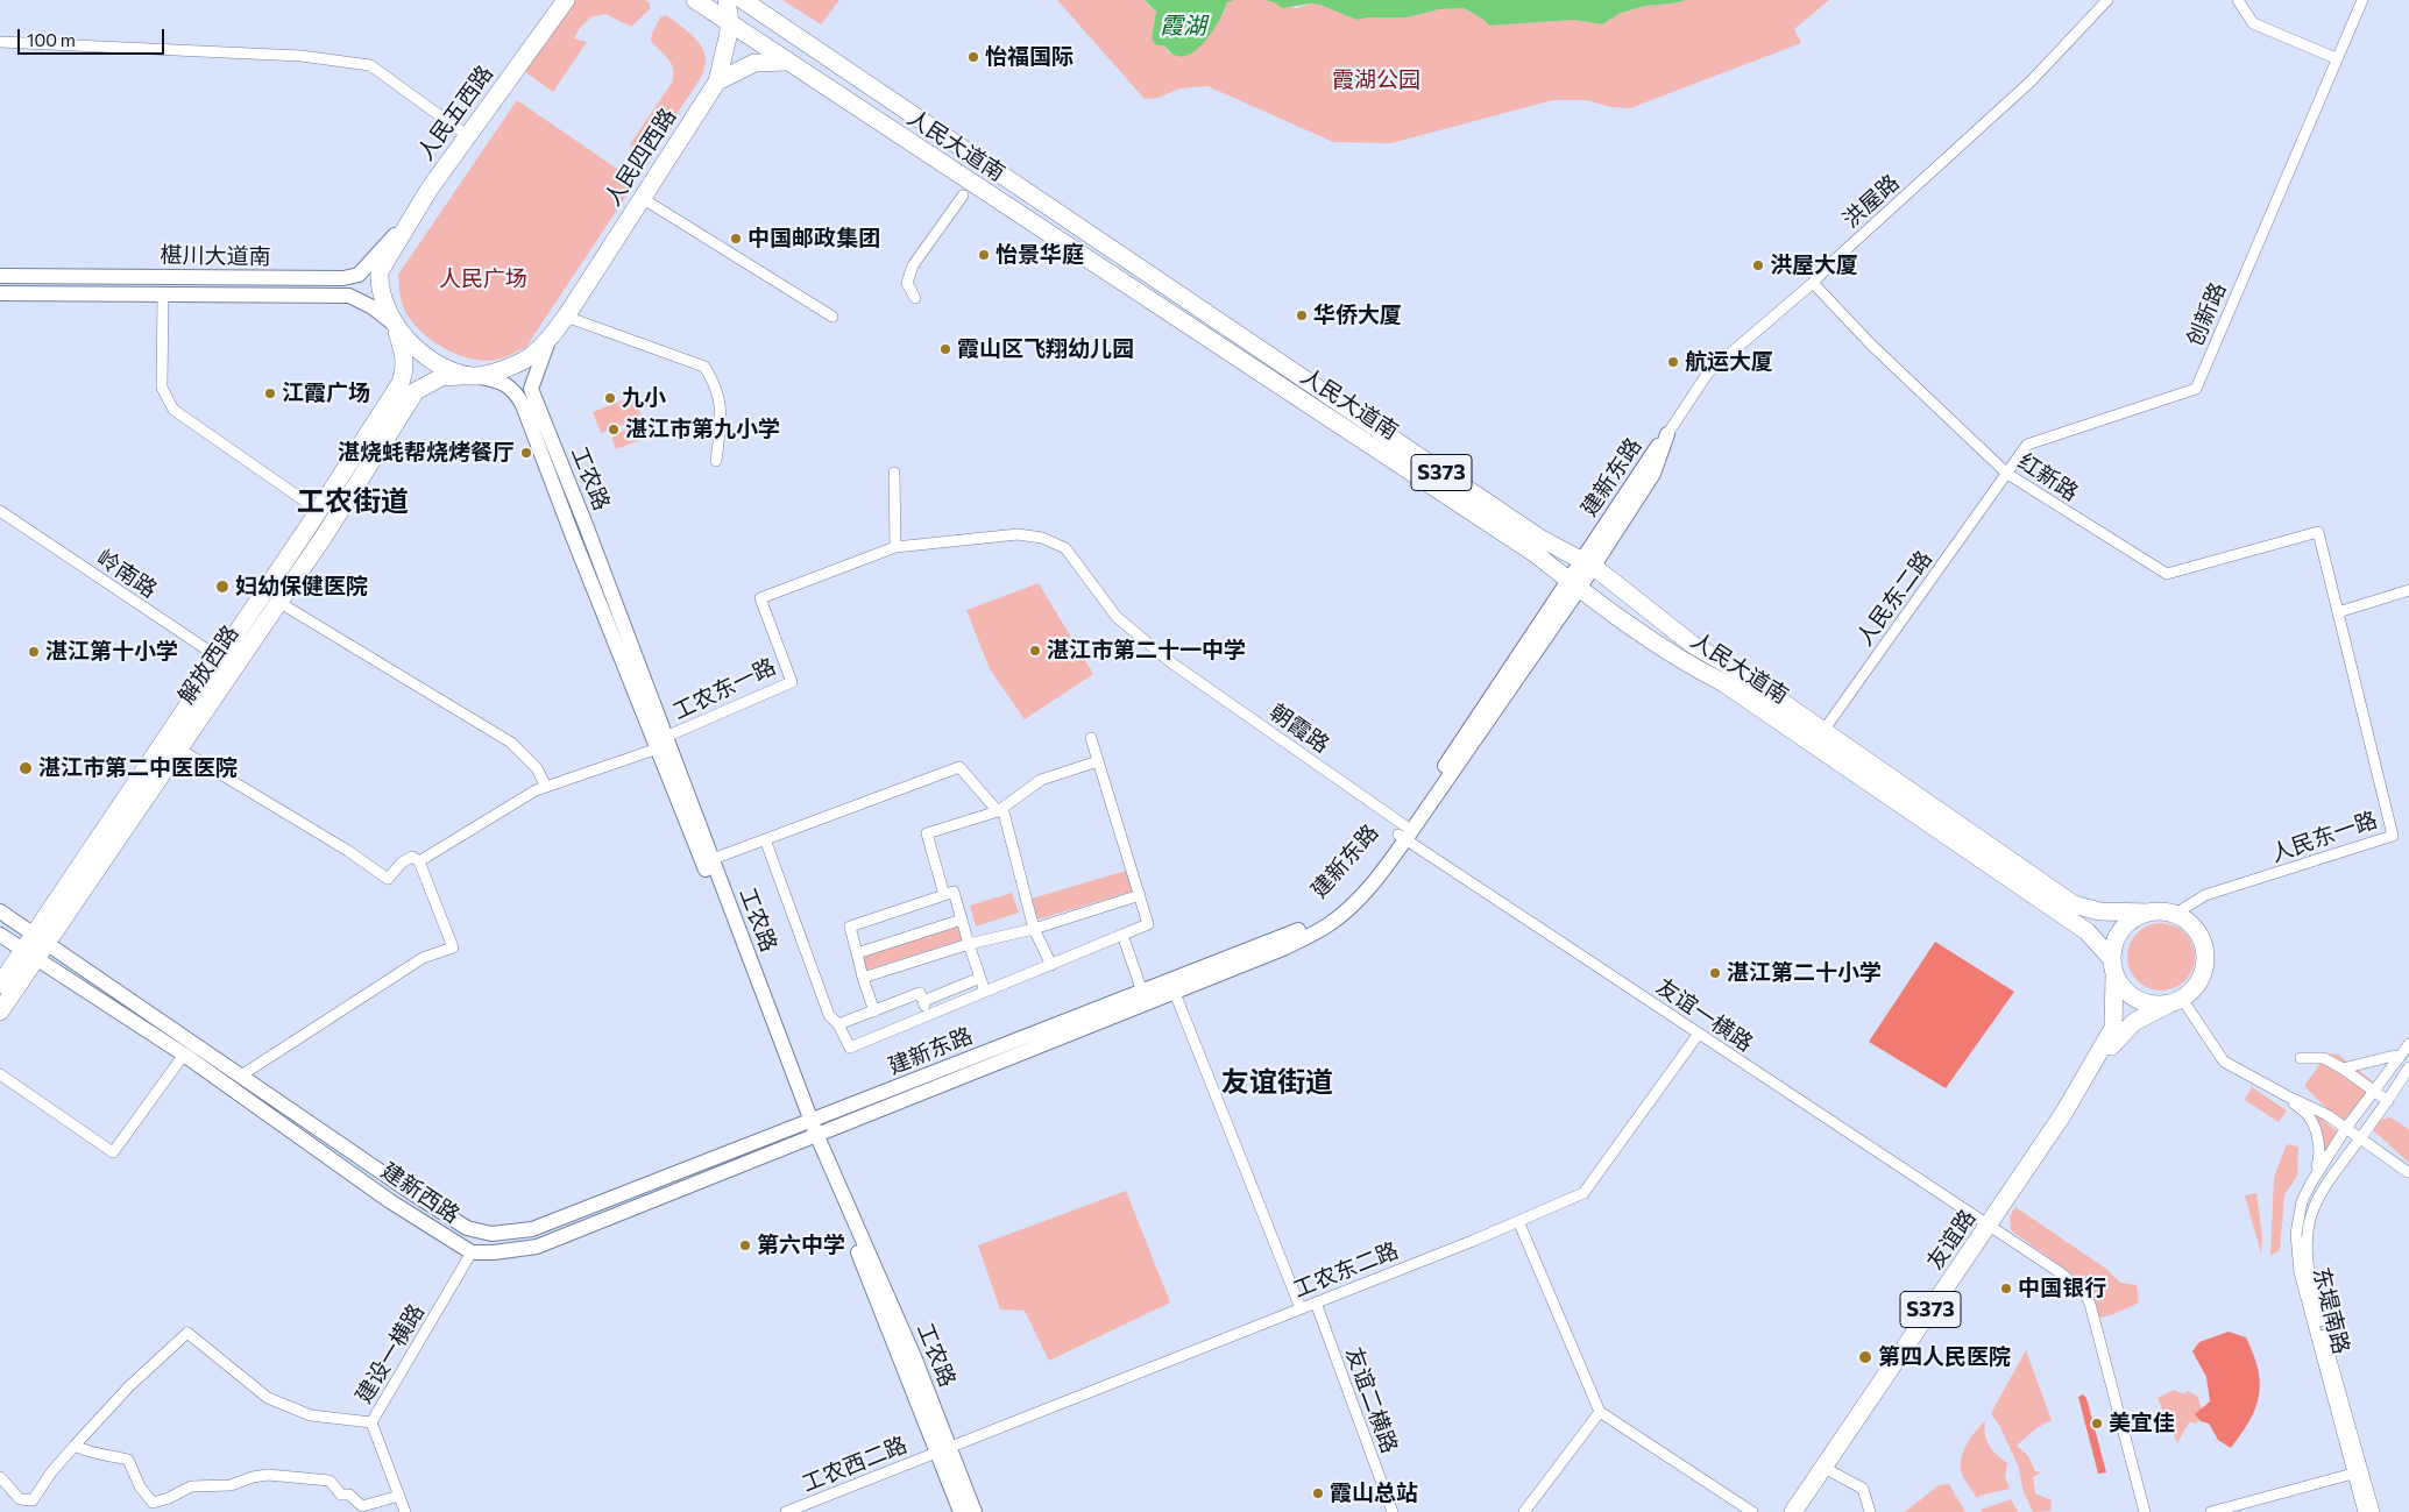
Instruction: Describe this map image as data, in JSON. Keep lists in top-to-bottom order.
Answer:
{
  "streets": {
    "main road": [
      "人民五西路",
      "人民大道南",
      "人民四西路",
      "S373",
      "解放西路",
      "友谊路"
    ],
    "street": [
      "洪屋路",
      "椹川大道南",
      "创新路",
      "建新东路",
      "红新路",
      "工农路",
      "岭南路",
      "人民东二路",
      "工农东一路",
      "朝霞路",
      "人民东一路",
      "友谊一横路",
      "建新西路",
      "工农东二路",
      "东堤南路",
      "建设一横路",
      "友谊二横路",
      "工农西二路"
    ]
  },
  "crossings": [
    ["人民五西路", "椹川大道南"],
    ["人民五西路", "解放西路"],
    ["人民大道南", "人民四西路"],
    ["人民大道南", "S373"],
    ["人民大道南", "建新东路"],
    ["人民大道南", "人民东二路"],
    ["人民大道南", "人民东一路"],
    ["人民大道南", "友谊路"],
    ["人民四西路", "工农路"],
    ["人民四西路", "解放西路"],
    ["洪屋路", "建新东路"],
    ["洪屋路", "红新路"],
    ["椹川大道南", "解放西路"],
    ["创新路", "红新路"],
    ["创新路", "人民东二路"],
    ["S373", "人民东一路"],
    ["S373", "友谊路"],
    ["建新东路", "工农路"],
    ["建新东路", "朝霞路"],
    ["建新东路", "友谊一横路"],
    ["建新东路", "建新西路"],
    ["红新路", "人民东二路"],
    ["红新路", "人民东一路"],
    ["工农路", "解放西路"],
    ["工农路", "工农东一路"],
    ["工农路", "建新西路"],
    ["工农路", "工农东二路"],
    ["工农路", "工农西二路"],
    ["岭南路", "解放西路"],
    ["解放西路", "建新西路"],
    ["工农东一路", "朝霞路"],
    ["朝霞路", "友谊一横路"],
    ["人民东一路", "友谊路"],
    ["友谊一横路", "友谊路"],
    ["友谊一横路", "工农东二路"],
    ["建新西路", "建设一横路"],
    ["工农东二路", "友谊二横路"],
    ["工农东二路", "工农西二路"]
  ],
  "districts": ["工农街道", "友谊街道"],
  "water": ["霞湖"],
  "parks": ["霞湖公园", "人民广场"],
  "places": [
    "怡福国际",
    "中国邮政集团",
    "怡景华庭",
    "洪屋大厦",
    "华侨大厦",
    "霞山区飞翔幼儿园",
    "航运大厦",
    "江霞广场",
    "九小",
    "湛江市第九小学",
    "湛烧蚝帮烧烤餐厅",
    "妇幼保健医院",
    "湛江市第二十一中学",
    "湛江第十小学",
    "湛江市第二中医医院",
    "湛江第二十小学",
    "第六中学",
    "中国银行",
    "第四人民医院",
    "美宜佳",
    "霞山总站"
  ],
  "scale_bar": "100 m"
}
